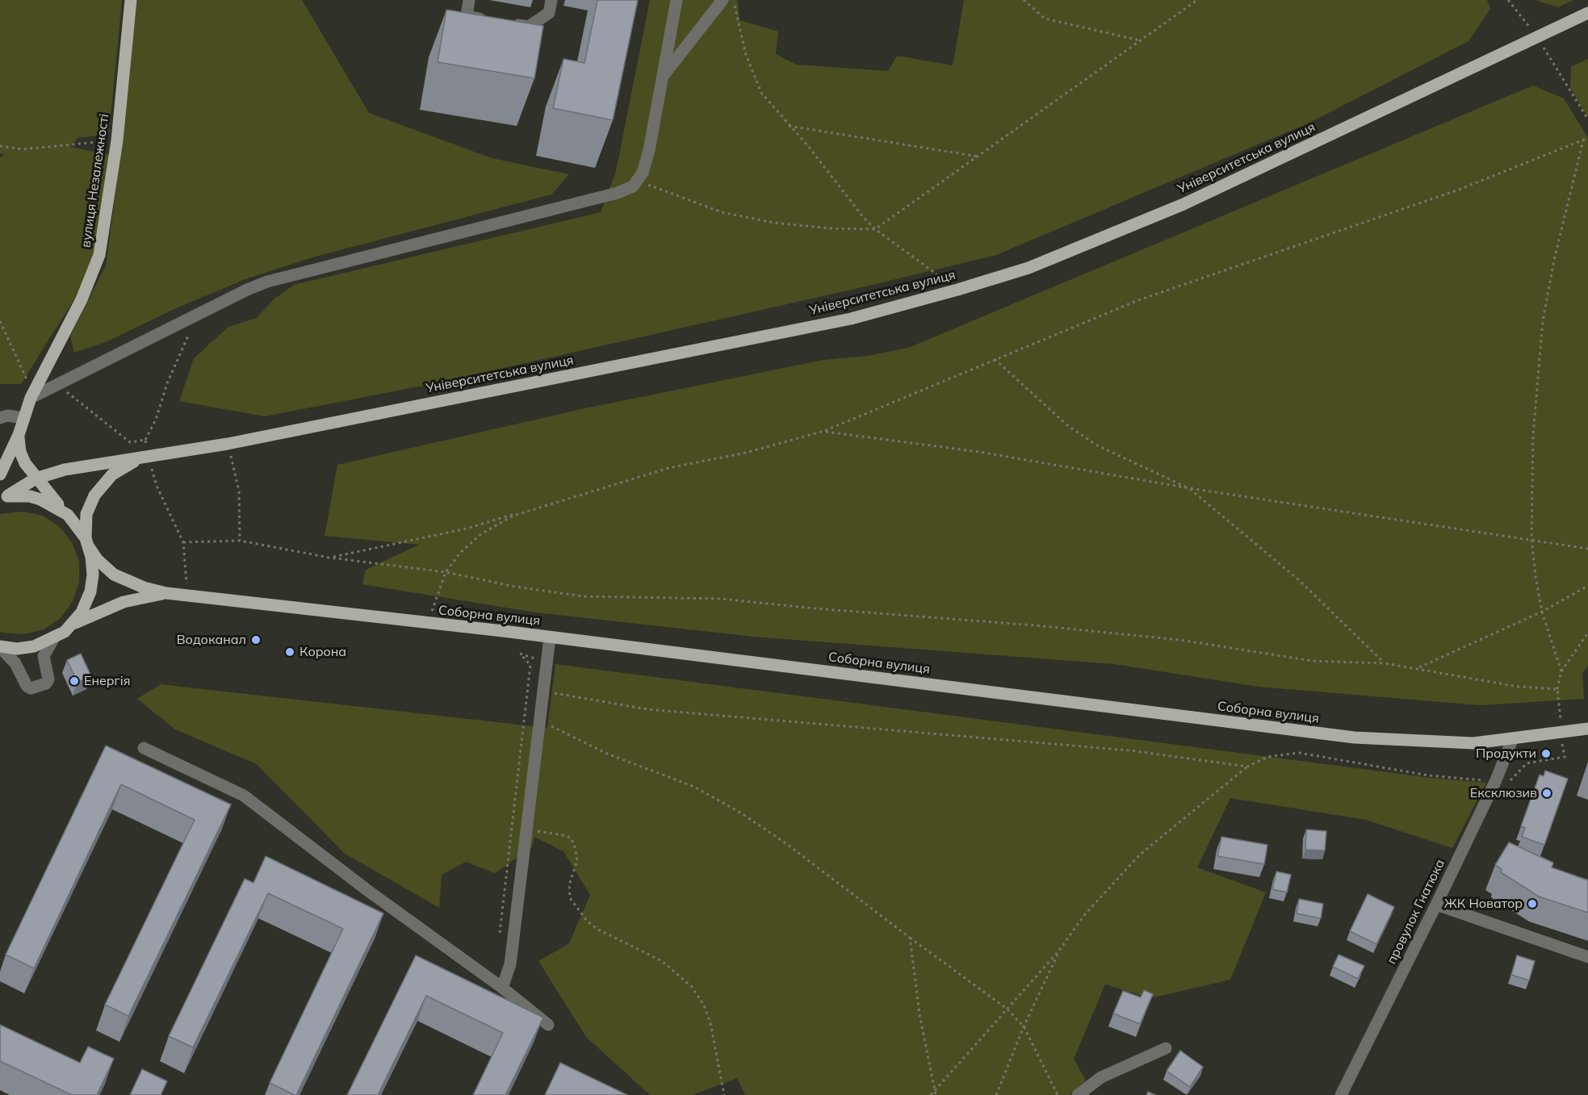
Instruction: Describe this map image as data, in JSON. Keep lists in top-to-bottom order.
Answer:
{
  "streets": {
    "main road": ["Університетська вулиця", "вулиця Незалежності", "Соборна вулиця"],
    "street": ["провулок Гнатюка"]
  },
  "crossings": [
    ["Університетська вулиця", "вулиця Незалежності"],
    ["Університетська вулиця", "Соборна вулиця"],
    ["вулиця Незалежності", "Соборна вулиця"],
    ["Соборна вулиця", "провулок Гнатюка"]
  ],
  "places": [
    "Водоканал",
    "Корона",
    "Енергія",
    "Продукти",
    "Ексклюзив",
    "ЖК Новатор"
  ]
}
